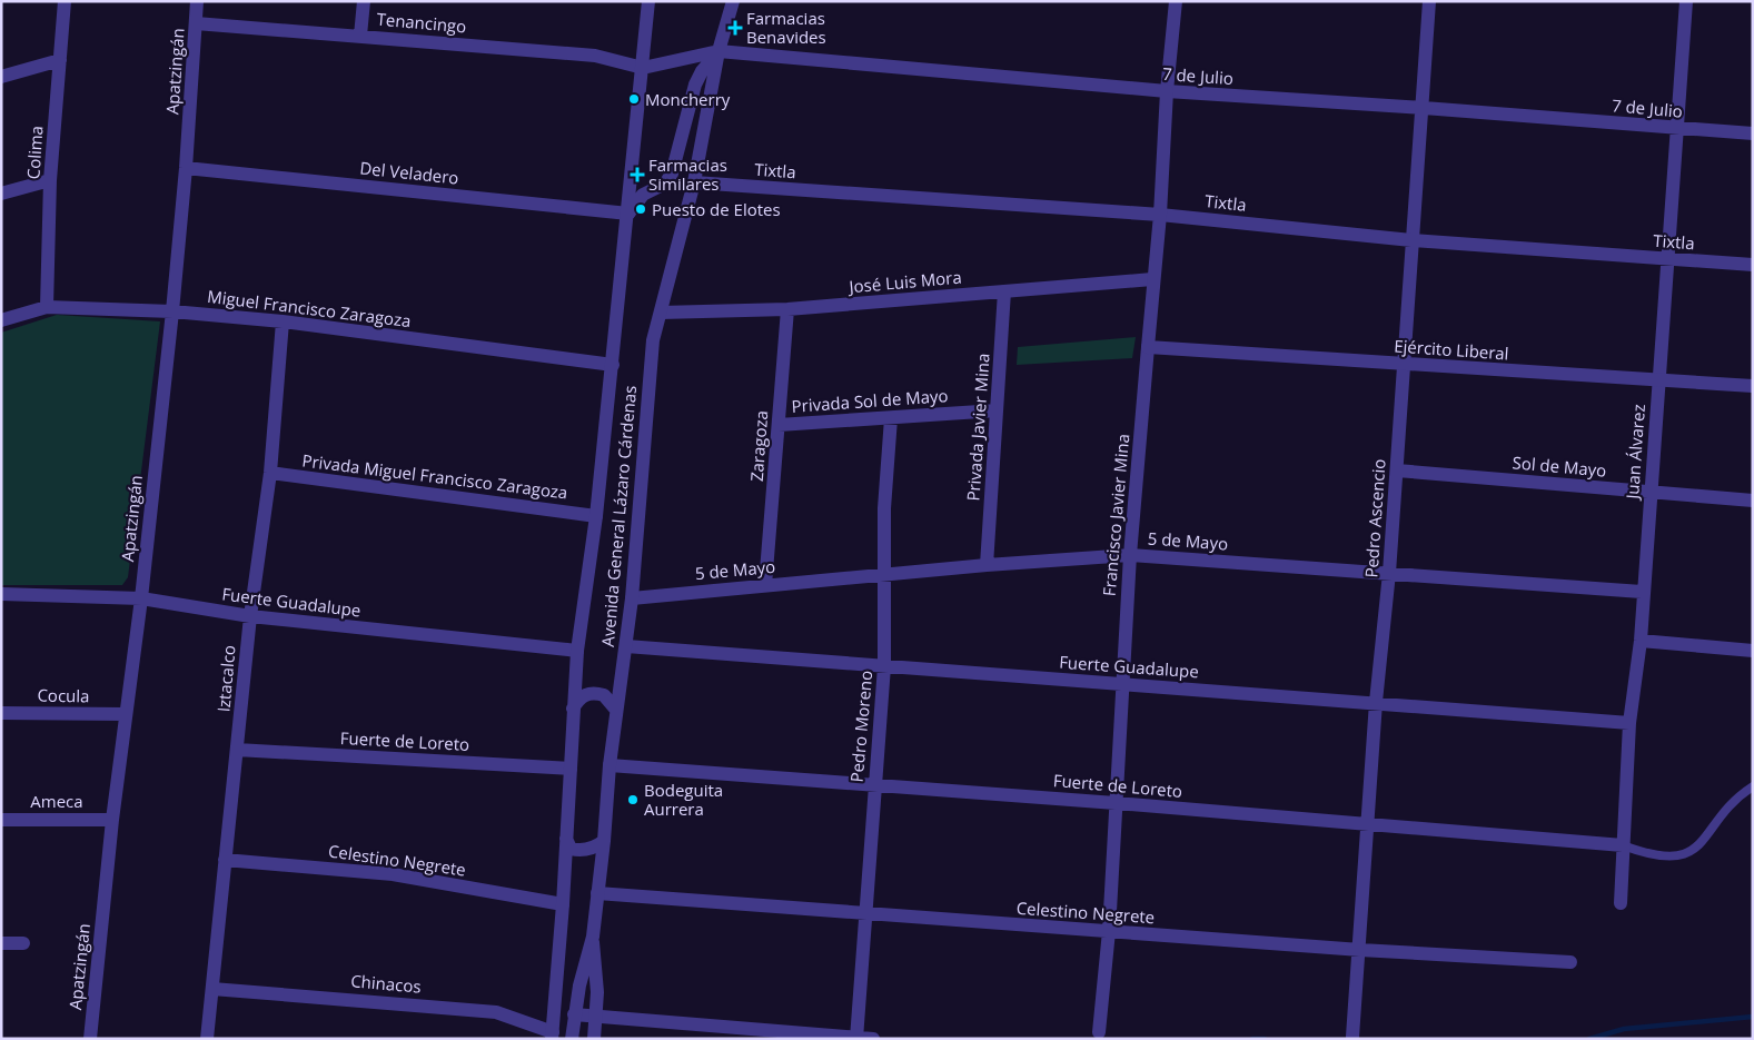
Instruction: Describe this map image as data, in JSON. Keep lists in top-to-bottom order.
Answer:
{
  "streets": {
    "street": [
      "Tenancingo",
      "Apatzingán",
      "7 de Julio",
      "Colima",
      "Tixtla",
      "Del Veladero",
      "José Luis Mora",
      "Miguel Francisco Zaragoza",
      "Ejército Liberal",
      "Privada Sol de Mayo",
      "Privada Javier Mina",
      "Zaragoza",
      "Juan Álvarez",
      "Sol de Mayo",
      "Privada Miguel Francisco Zaragoza",
      "Francisco Javier Mina",
      "Avenida General Lázaro Cárdenas",
      "Pedro Ascencio",
      "5 de Mayo",
      "Fuerte Guadalupe",
      "Iztacalco",
      "Cocula",
      "Pedro Moreno",
      "Fuerte de Loreto",
      "Ameca",
      "Celestino Negrete",
      "Chinacos"
    ]
  },
  "crossings": [
    ["Tenancingo", "Apatzingán"],
    ["Tenancingo", "7 de Julio"],
    ["Tenancingo", "Avenida General Lázaro Cárdenas"],
    ["Apatzingán", "Del Veladero"],
    ["Apatzingán", "Miguel Francisco Zaragoza"],
    ["Apatzingán", "Fuerte Guadalupe"],
    ["Apatzingán", "Cocula"],
    ["Apatzingán", "Ameca"],
    ["7 de Julio", "Juan Álvarez"],
    ["7 de Julio", "Francisco Javier Mina"],
    ["7 de Julio", "Avenida General Lázaro Cárdenas"],
    ["7 de Julio", "Pedro Ascencio"],
    ["Colima", "Miguel Francisco Zaragoza"],
    ["Tixtla", "Juan Álvarez"],
    ["Tixtla", "Francisco Javier Mina"],
    ["Tixtla", "Avenida General Lázaro Cárdenas"],
    ["Tixtla", "Pedro Ascencio"],
    ["Del Veladero", "Avenida General Lázaro Cárdenas"],
    ["José Luis Mora", "Privada Javier Mina"],
    ["José Luis Mora", "Zaragoza"],
    ["José Luis Mora", "Francisco Javier Mina"],
    ["José Luis Mora", "Avenida General Lázaro Cárdenas"],
    ["Miguel Francisco Zaragoza", "Avenida General Lázaro Cárdenas"],
    ["Miguel Francisco Zaragoza", "Iztacalco"],
    ["Ejército Liberal", "Juan Álvarez"],
    ["Ejército Liberal", "Francisco Javier Mina"],
    ["Ejército Liberal", "Pedro Ascencio"],
    ["Privada Sol de Mayo", "Privada Javier Mina"],
    ["Privada Sol de Mayo", "Zaragoza"],
    ["Privada Sol de Mayo", "Pedro Moreno"],
    ["Privada Javier Mina", "5 de Mayo"],
    ["Zaragoza", "5 de Mayo"],
    ["Juan Álvarez", "Sol de Mayo"],
    ["Juan Álvarez", "5 de Mayo"],
    ["Juan Álvarez", "Fuerte Guadalupe"],
    ["Juan Álvarez", "Fuerte de Loreto"],
    ["Sol de Mayo", "Pedro Ascencio"],
    ["Privada Miguel Francisco Zaragoza", "Avenida General Lázaro Cárdenas"],
    ["Privada Miguel Francisco Zaragoza", "Iztacalco"],
    ["Francisco Javier Mina", "5 de Mayo"],
    ["Francisco Javier Mina", "Fuerte Guadalupe"],
    ["Francisco Javier Mina", "Fuerte de Loreto"],
    ["Francisco Javier Mina", "Celestino Negrete"],
    ["Avenida General Lázaro Cárdenas", "5 de Mayo"],
    ["Avenida General Lázaro Cárdenas", "Fuerte Guadalupe"],
    ["Avenida General Lázaro Cárdenas", "Fuerte de Loreto"],
    ["Avenida General Lázaro Cárdenas", "Celestino Negrete"],
    ["Avenida General Lázaro Cárdenas", "Chinacos"],
    ["Pedro Ascencio", "5 de Mayo"],
    ["Pedro Ascencio", "Fuerte Guadalupe"],
    ["Pedro Ascencio", "Fuerte de Loreto"],
    ["Pedro Ascencio", "Celestino Negrete"],
    ["5 de Mayo", "Pedro Moreno"],
    ["Fuerte Guadalupe", "Iztacalco"],
    ["Fuerte Guadalupe", "Pedro Moreno"],
    ["Iztacalco", "Fuerte de Loreto"],
    ["Iztacalco", "Celestino Negrete"],
    ["Iztacalco", "Chinacos"],
    ["Pedro Moreno", "Fuerte de Loreto"],
    ["Pedro Moreno", "Celestino Negrete"]
  ],
  "places": {
    "health": ["Farmacias Benavides", "Farmacias Similares"],
    "other": ["Moncherry", "Puesto de Elotes", "Bodeguita Aurrera"]
  }
}
